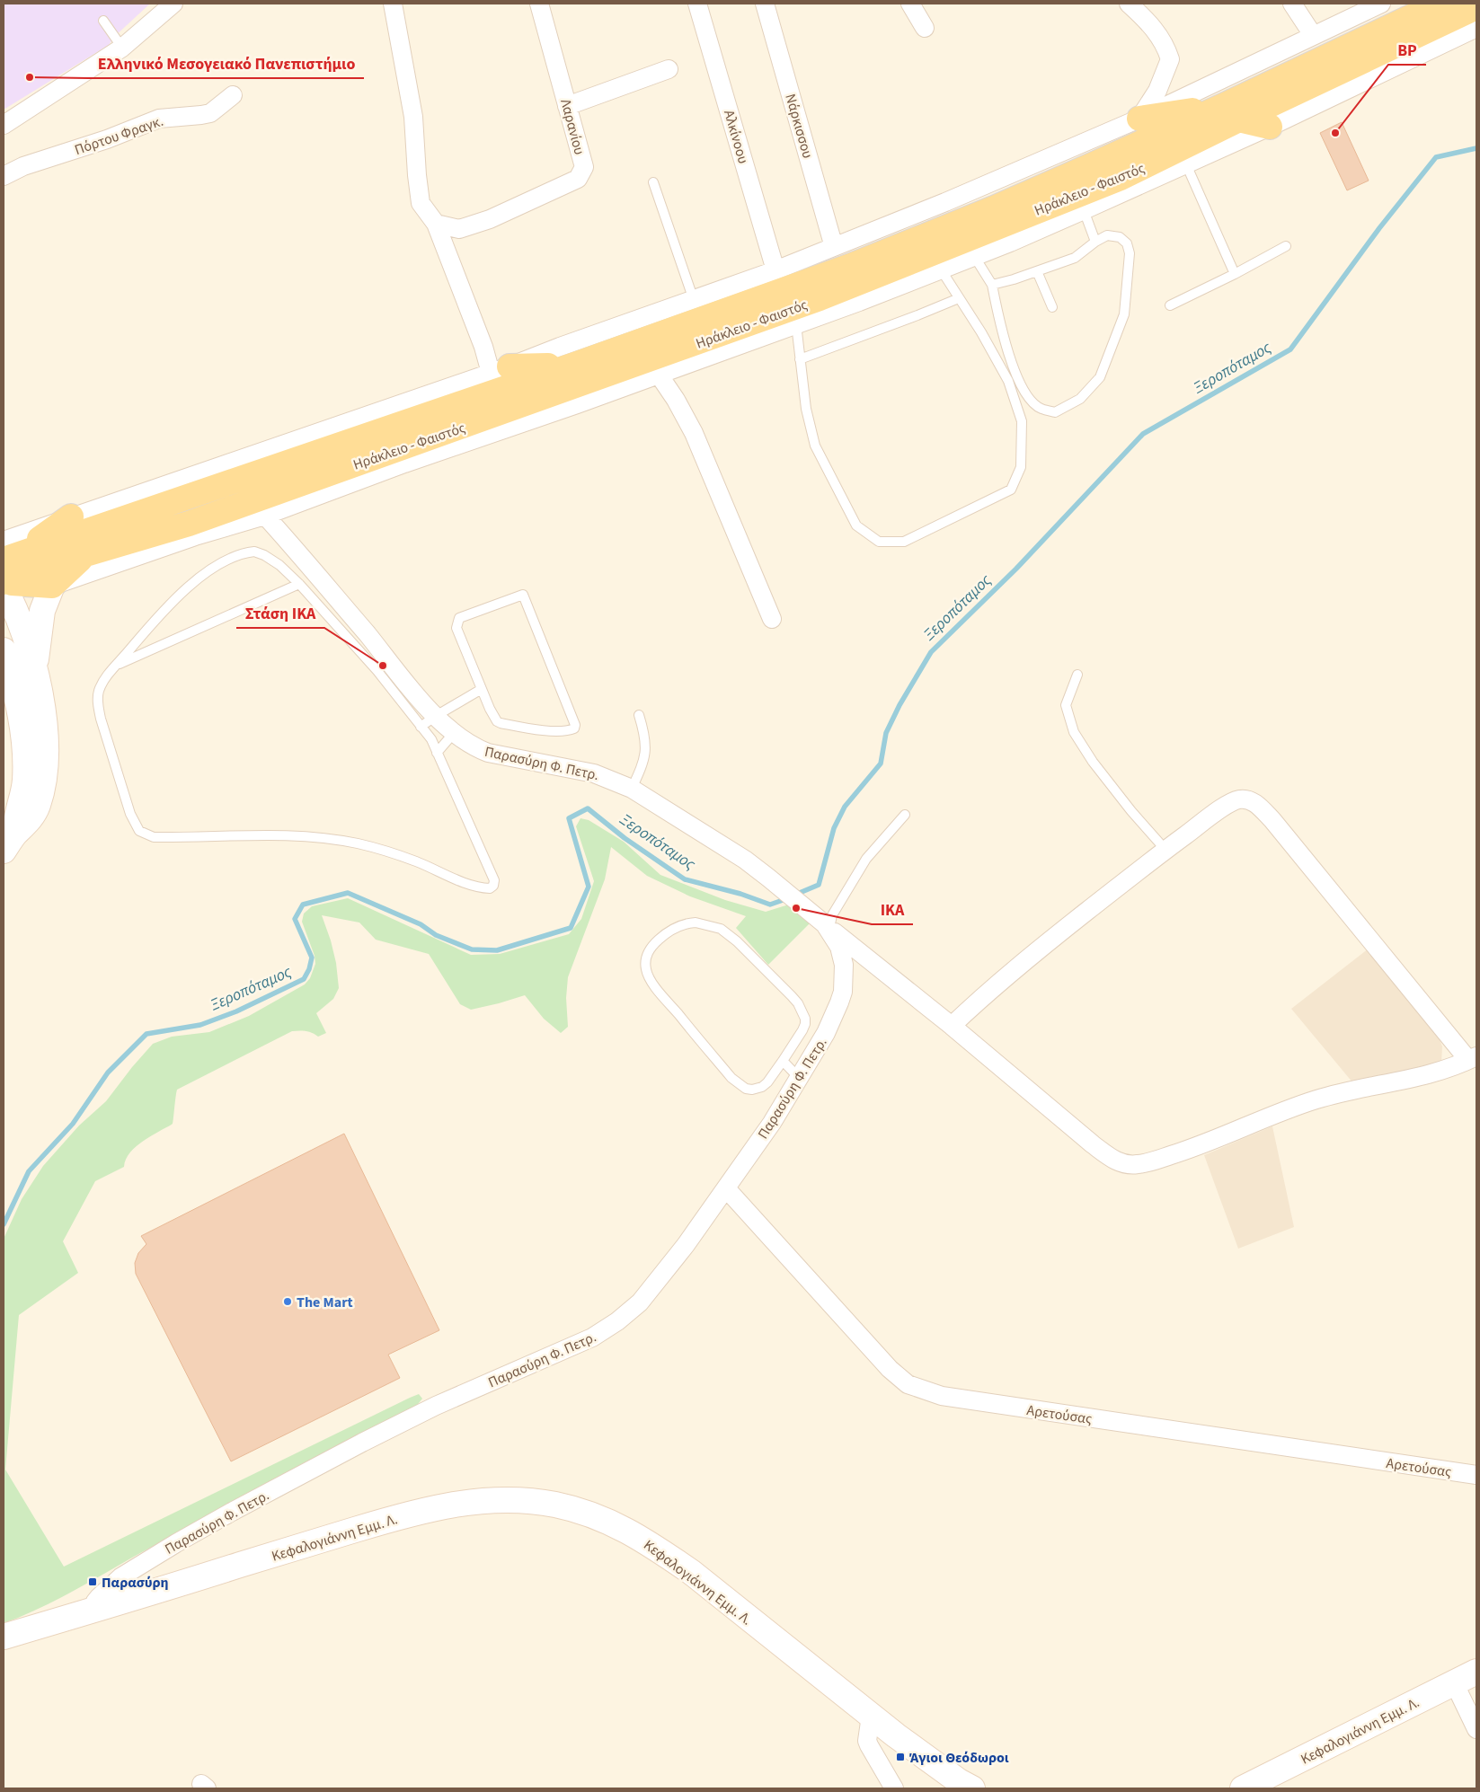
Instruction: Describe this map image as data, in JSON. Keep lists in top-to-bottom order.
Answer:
{
  "streets": {
    "main road": ["Ηράκλειο - Φαιστός", "Κεφαλογιάννη Εμμ. Λ."],
    "street": [
      "Νάρκισσου",
      "Λαρανίου",
      "Πόρτου Φραγκ.",
      "Αλκίνοου",
      "Παρασύρη Φ. Πετρ.",
      "Αρετούσας"
    ]
  },
  "crossings": [
    ["Παρασύρη Φ. Πετρ.", "Αρετούσας"],
    ["Παρασύρη Φ. Πετρ.", "Κεφαλογιάννη Εμμ. Λ."]
  ],
  "water": ["Ξεροπόταμος"],
  "places": {
    "other": [
      "Ελληνικό Μεσογειακό Πανεπιστήμιο",
      "BP",
      "Στάση ΙΚΑ",
      "IKA",
      "The Mart"
    ],
    "transit": ["Παρασύρη", "Άγιοι Θεόδωροι"]
  }
}
